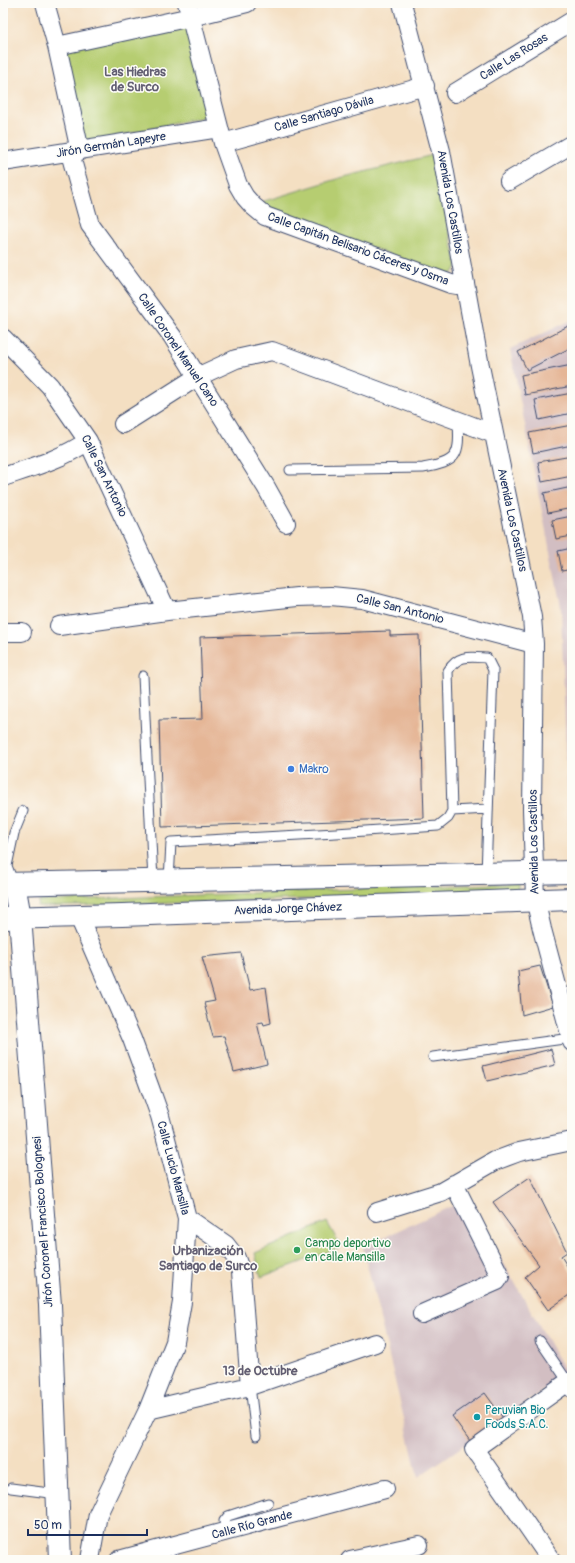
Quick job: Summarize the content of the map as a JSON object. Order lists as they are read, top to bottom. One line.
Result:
{"streets":{"main road":["Avenida Jorge Chávez","Jirón Coronel Francisco Bolognesi"],"street":["Calle Las Rosas","Calle Santiago Dávila","Jirón Germán Lapeyre","Avenida Los Castillos","Calle Capitán Belisario Cáceres y Osma","Calle Coronel Manuel Cano","Calle San Antonio","Calle Lucio Mansilla","Calle Río Grande"]},"crossings":[["Calle Santiago Dávila","Jirón Germán Lapeyre"],["Calle Santiago Dávila","Avenida Los Castillos"],["Calle Santiago Dávila","Calle Capitán Belisario Cáceres y Osma"],["Jirón Germán Lapeyre","Calle Capitán Belisario Cáceres y Osma"],["Jirón Germán Lapeyre","Calle Coronel Manuel Cano"],["Avenida Los Castillos","Calle Capitán Belisario Cáceres y Osma"],["Avenida Los Castillos","Calle San Antonio"],["Avenida Los Castillos","Avenida Jorge Chávez"],["Avenida Jorge Chávez","Calle Lucio Mansilla"],["Avenida Jorge Chávez","Jirón Coronel Francisco Bolognesi"]],"districts":["Las Hiedras de Surco","Urbanización Santiago de Surco","13 de Octubre"],"places":["Makro","Campo deportivo en calle Mansilla","Peruvian Bio Foods S.A.C."],"scale_bar":"50 m"}
